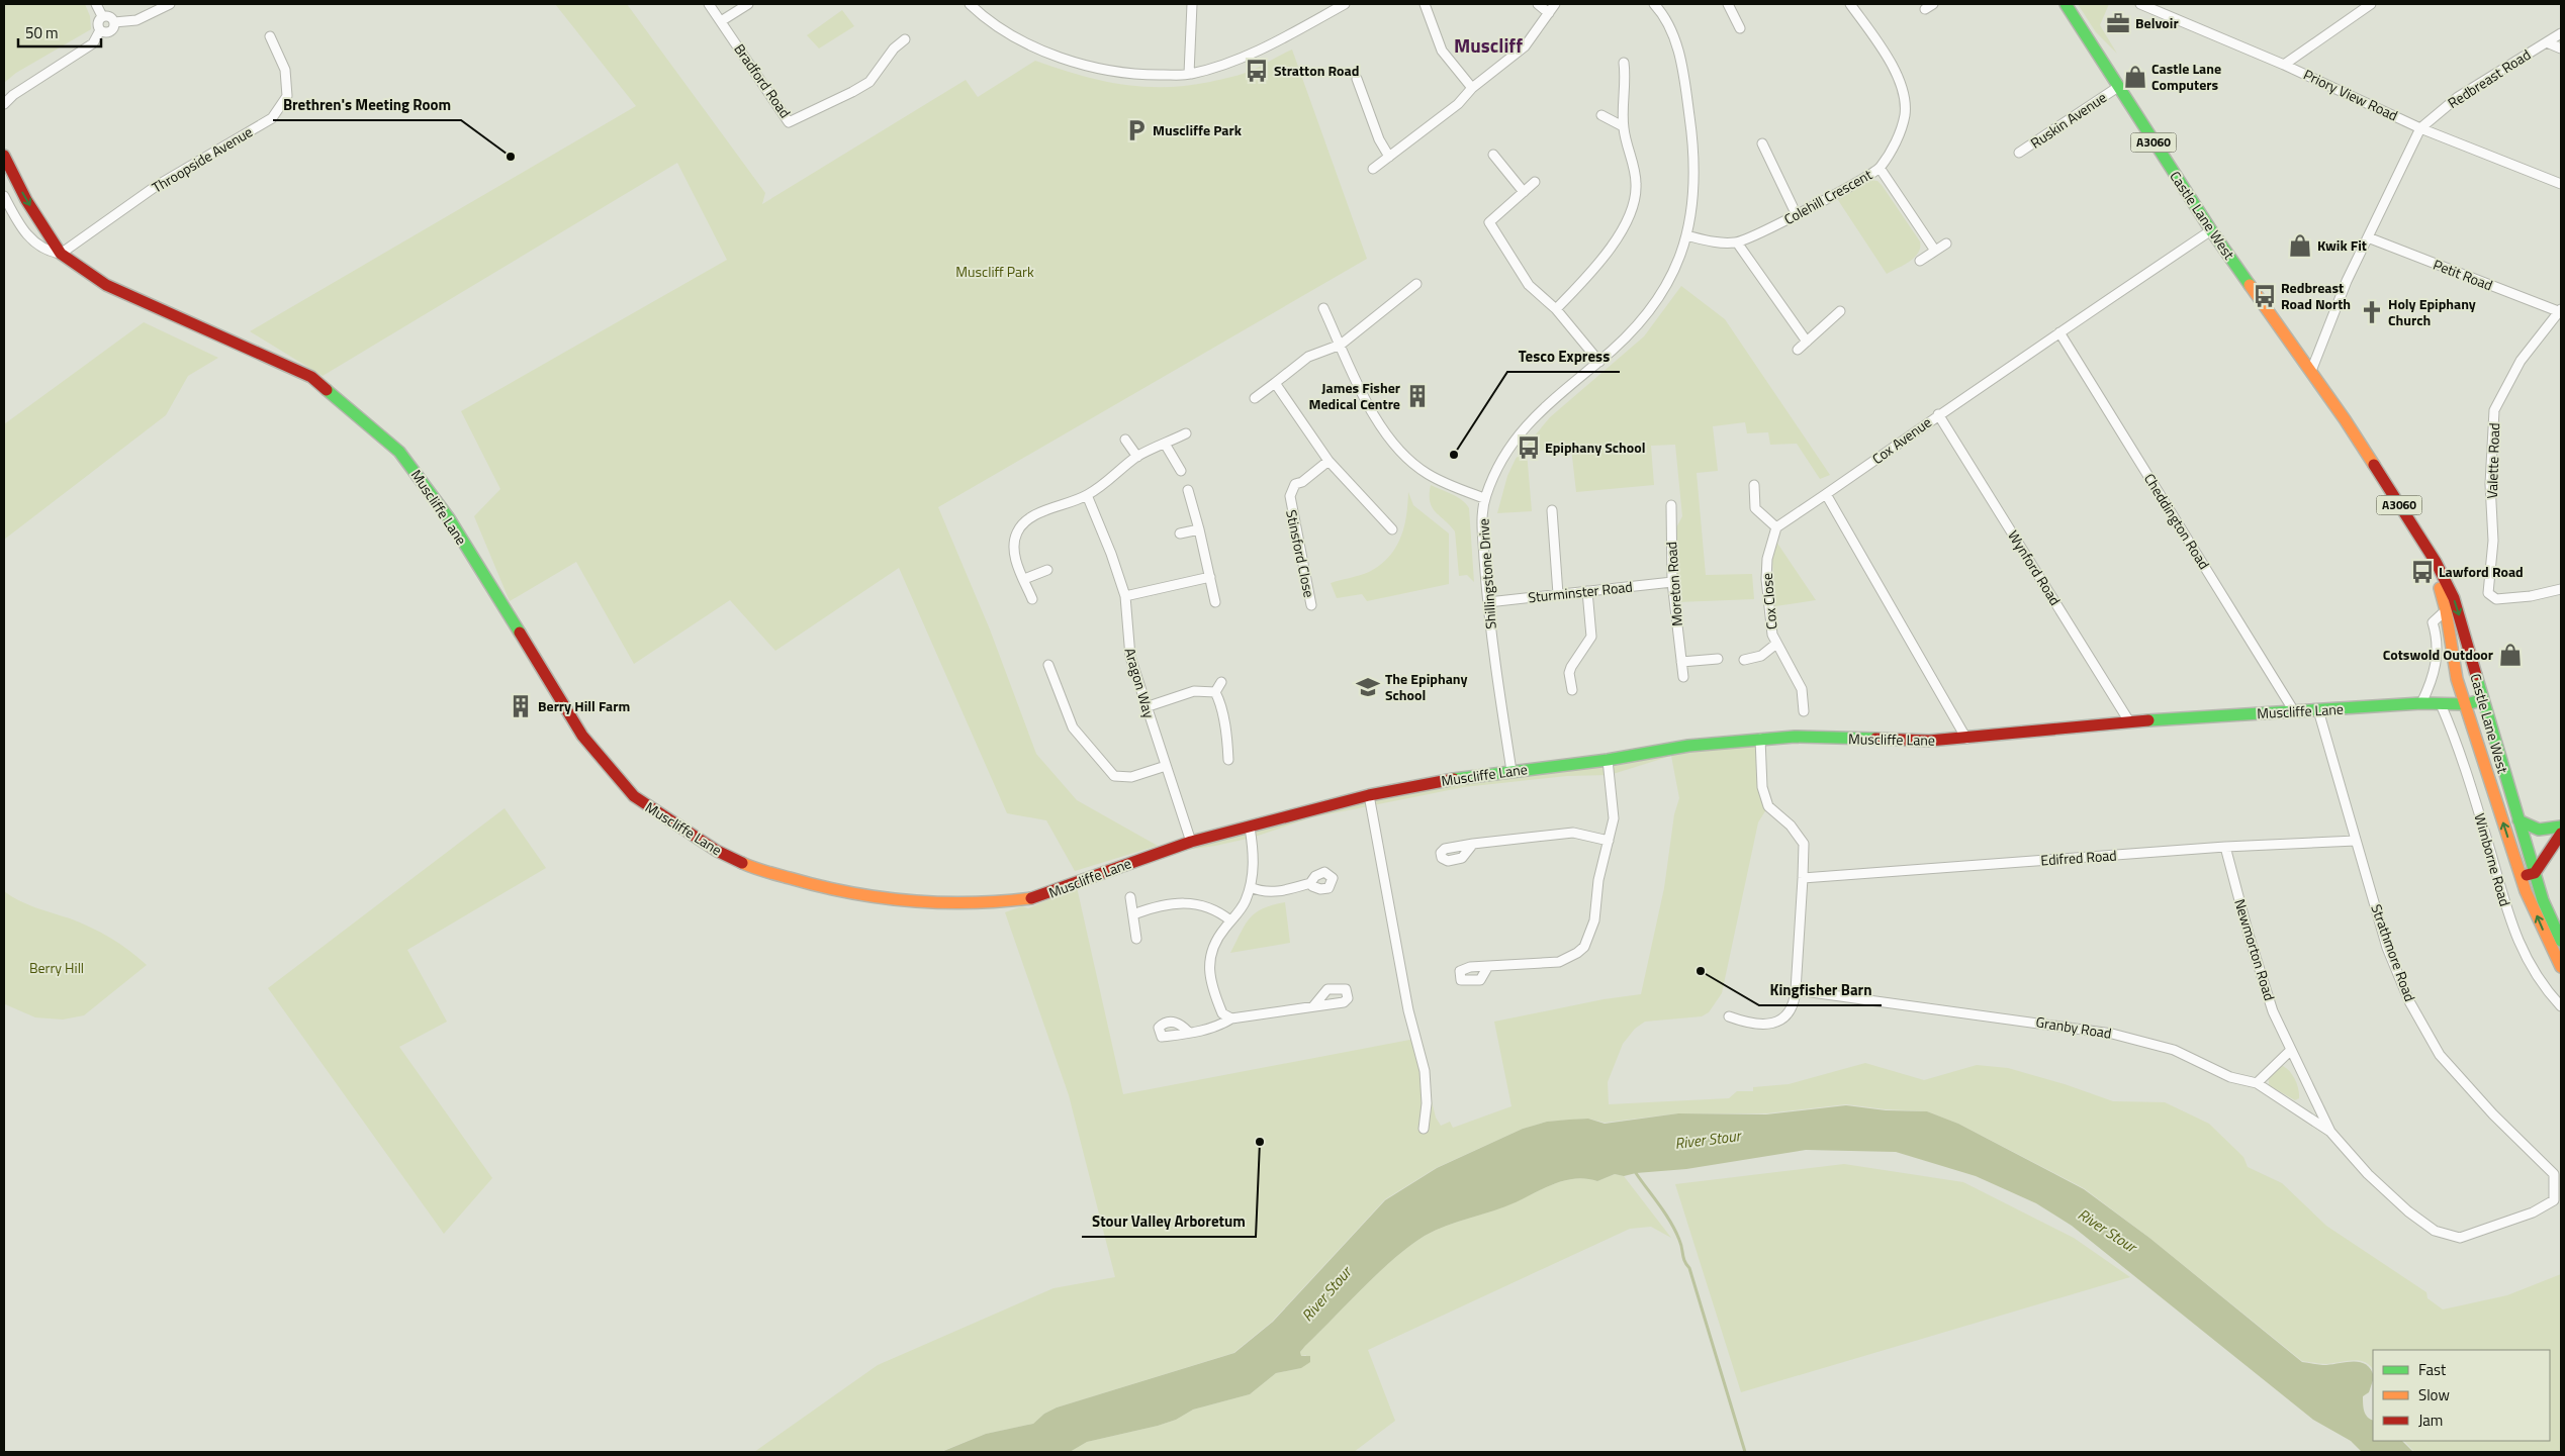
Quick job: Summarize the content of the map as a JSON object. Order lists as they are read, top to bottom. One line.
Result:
{"streets":{"street":["Redbreast Road","Bradford Road","Priory View Road","Ruskin Avenue","A3060","Throopside Avenue","Colehill Crescent","Castle Lane West","Petit Road","Cox Avenue","Valette Road","Muscliffe Lane","Cheddington Road","Stinsford Close","Wynford Road","Shillingstone Drive","Moreton Road","Sturminster Road","Cox Close","Aragon Way","Edifred Road","Wimborne Road","Newmorton Road","Strathmore Road","Granby Road"]},"crossings":[["Redbreast Road","Priory View Road"],["Ruskin Avenue","Castle Lane West"],["A3060","Castle Lane West"],["A3060","Wimborne Road"],["Throopside Avenue","Muscliffe Lane"],["Colehill Crescent","Shillingstone Drive"],["Castle Lane West","Cox Avenue"],["Castle Lane West","Muscliffe Lane"],["Castle Lane West","Wimborne Road"],["Petit Road","Valette Road"],["Cox Avenue","Cheddington Road"],["Cox Avenue","Wynford Road"],["Muscliffe Lane","Cheddington Road"],["Muscliffe Lane","Wynford Road"],["Muscliffe Lane","Shillingstone Drive"],["Muscliffe Lane","Aragon Way"],["Muscliffe Lane","Wimborne Road"],["Muscliffe Lane","Strathmore Road"],["Shillingstone Drive","Sturminster Road"],["Moreton Road","Sturminster Road"],["Edifred Road","Newmorton Road"],["Edifred Road","Strathmore Road"],["Newmorton Road","Strathmore Road"],["Newmorton Road","Granby Road"]],"districts":["Muscliff"],"water":["River Stour"],"parks":["Muscliff Park","Berry Hill"],"places":{"office":["Belvoir"],"bus stop":["Stratton Road","Redbreast Road North","Epiphany School","Lawford Road"],"shop":["Castle Lane Computers","Kwik Fit","Cotswold Outdoor"],"parking":["Muscliffe Park"],"other":["Brethren's Meeting Room","Tesco Express","Kingfisher Barn","Stour Valley Arboretum"],"church":["Holy Epiphany Church"],"building":["James Fisher Medical Centre","Berry Hill Farm"],"school or university":["The Epiphany School"]},"legend":["Fast","Slow","Jam"],"scale_bar":"50 m"}
